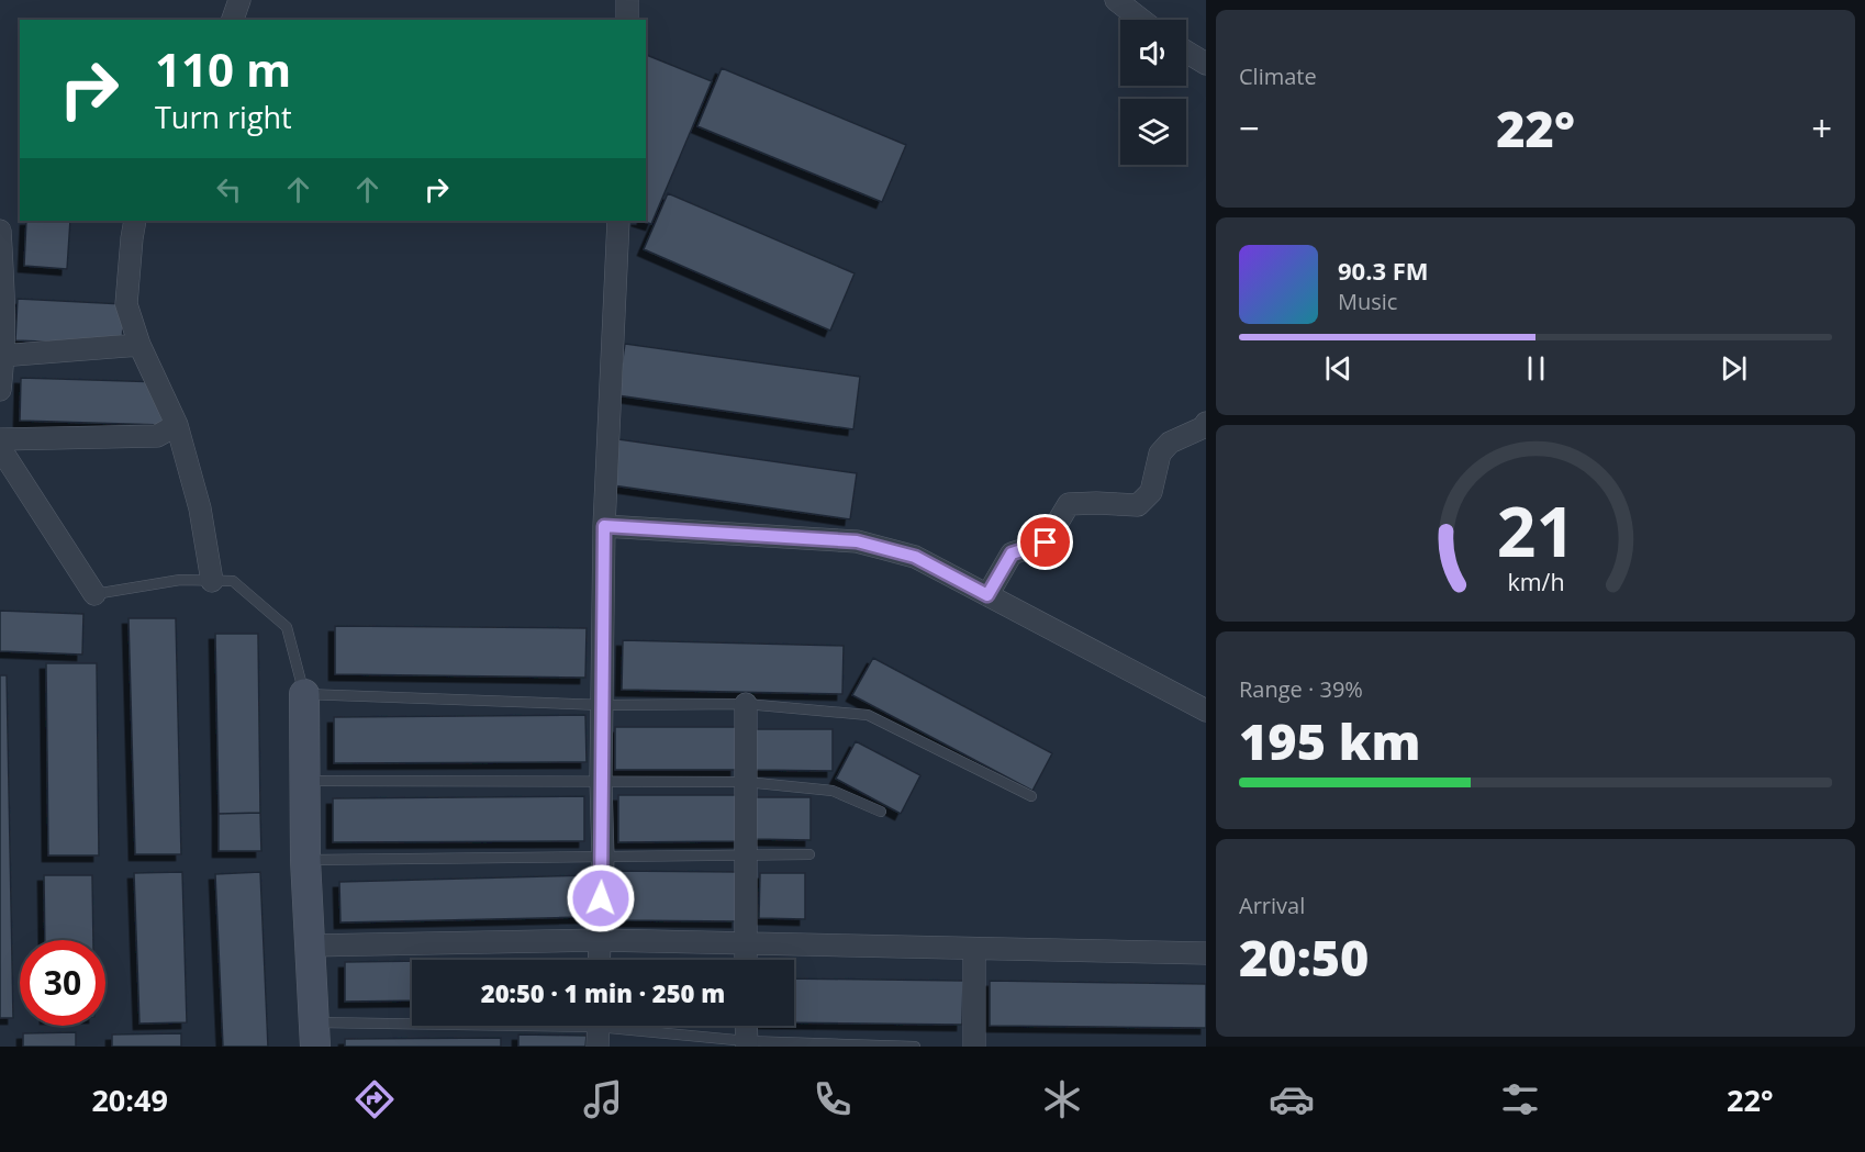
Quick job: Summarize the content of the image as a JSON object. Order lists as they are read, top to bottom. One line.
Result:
{"page":{"tile":["Climate",["Range · 39%","195 km"],["Arrival","20:50"]],"turn":["110 m","Turn right"],"heat":["−","22°","+"],"song":["90.3 FM","Music"],"limit":"30","trip":"20:50 · 1 min · 250 m","tabs":["20:49","22°"],"gauge":["21","km/h"]}}
